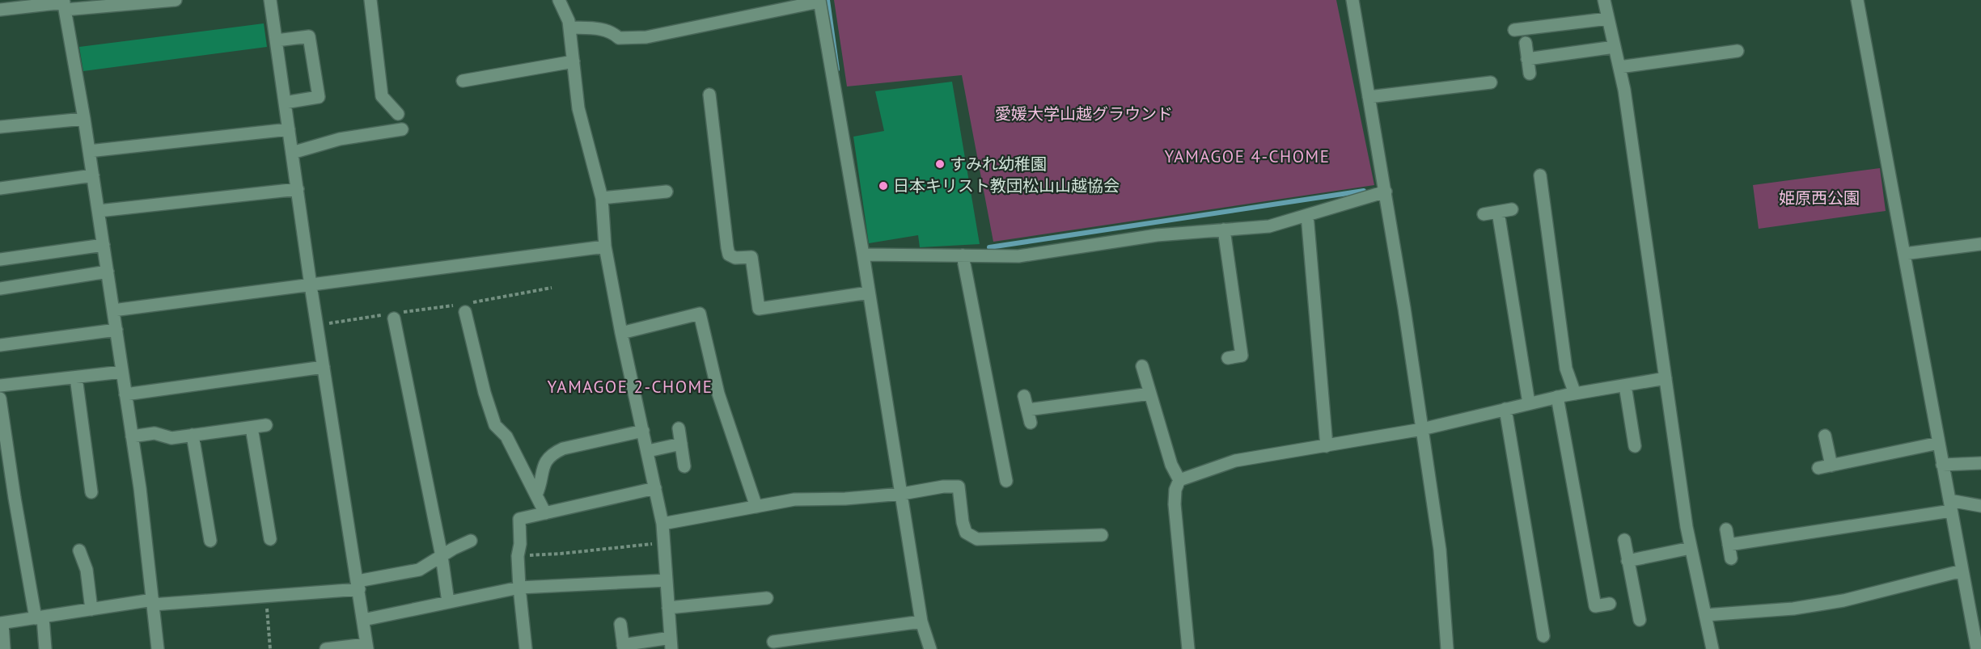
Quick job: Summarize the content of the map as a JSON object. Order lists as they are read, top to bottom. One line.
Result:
{"districts":["YAMAGOE 4-CHOME","YAMAGOE 2-CHOME"],"parks":["愛媛大学山越グラウンド","姫原西公園"],"places":["すみれ幼稚園","日本キリスト教団松山山越協会"]}
